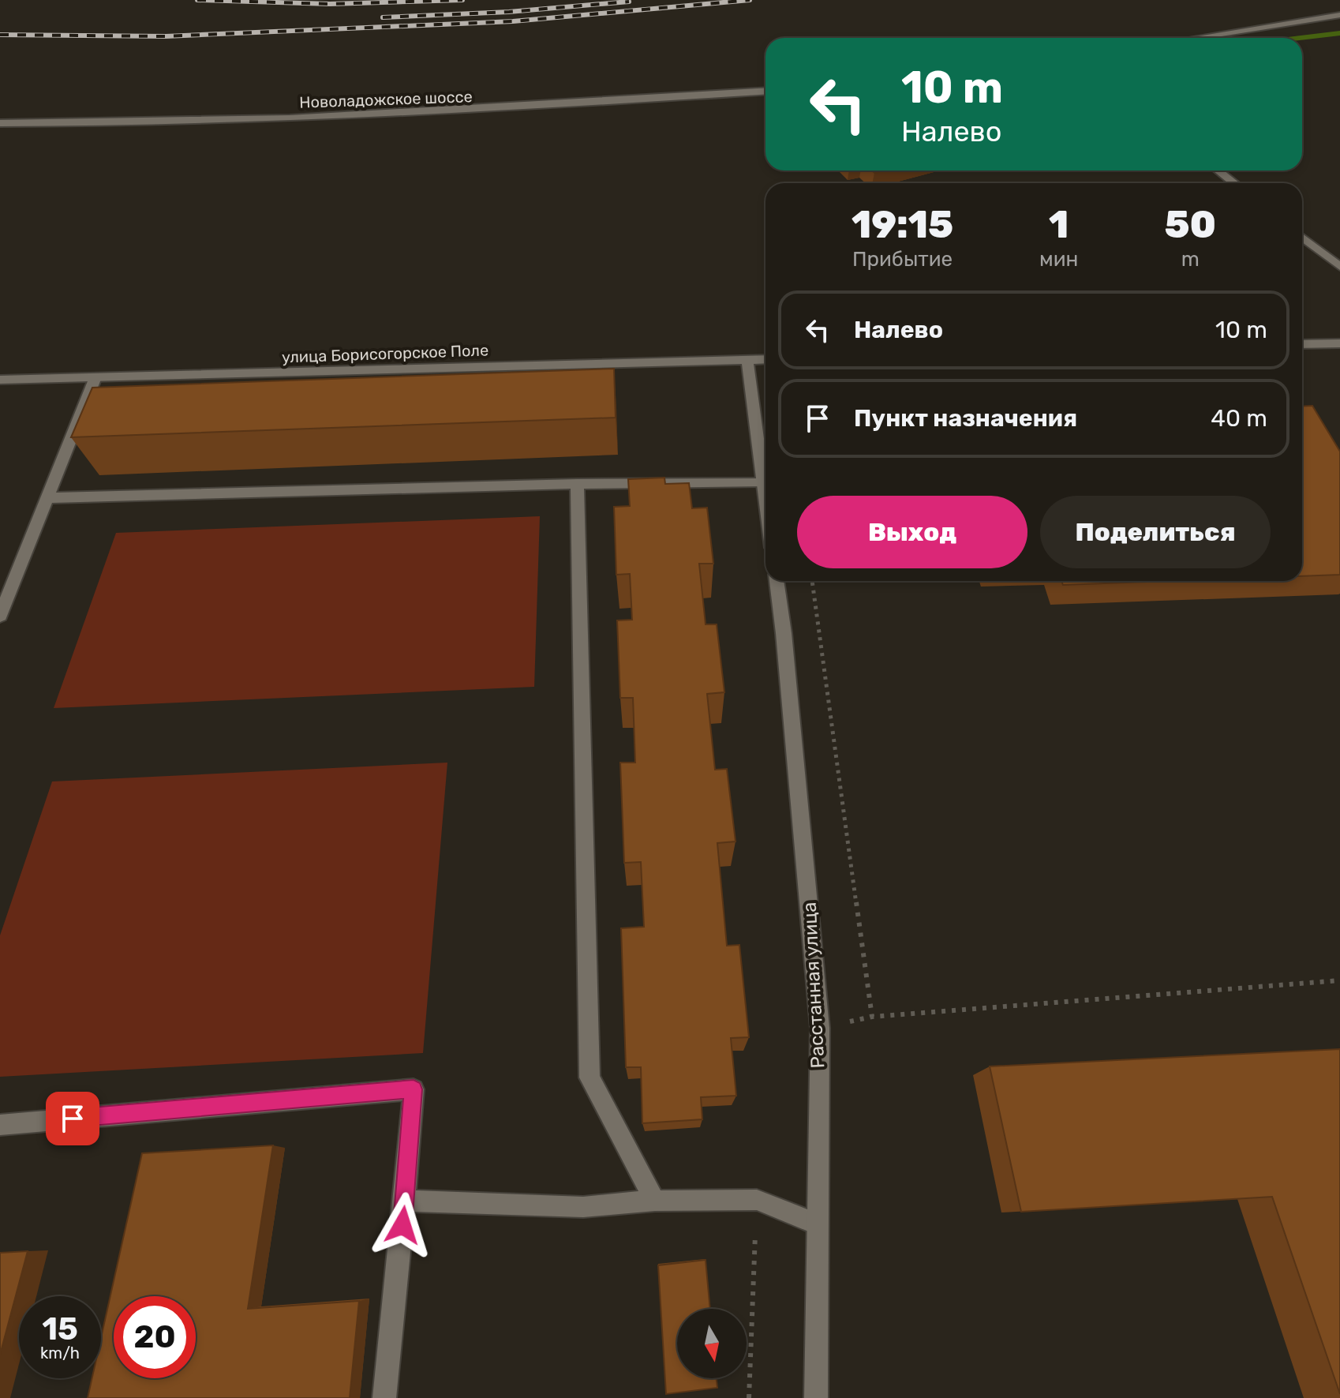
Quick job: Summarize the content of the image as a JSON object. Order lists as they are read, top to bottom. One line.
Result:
{"streets":{"street":["Новоладожское шоссе","улица Борисогорское Поле","Расстанная улица"]},"north":"bottom","page":{"turn":["10 m","Налево"],"eta":["19:15","Прибытие","1","мин","50","m"],"list":[{"name":"Налево","value":"10 m"},{"name":"Пункт назначения","value":"40 m"}],"buttons":["Выход","Поделиться"],"speed":"15 km/h","limit":"20"}}
